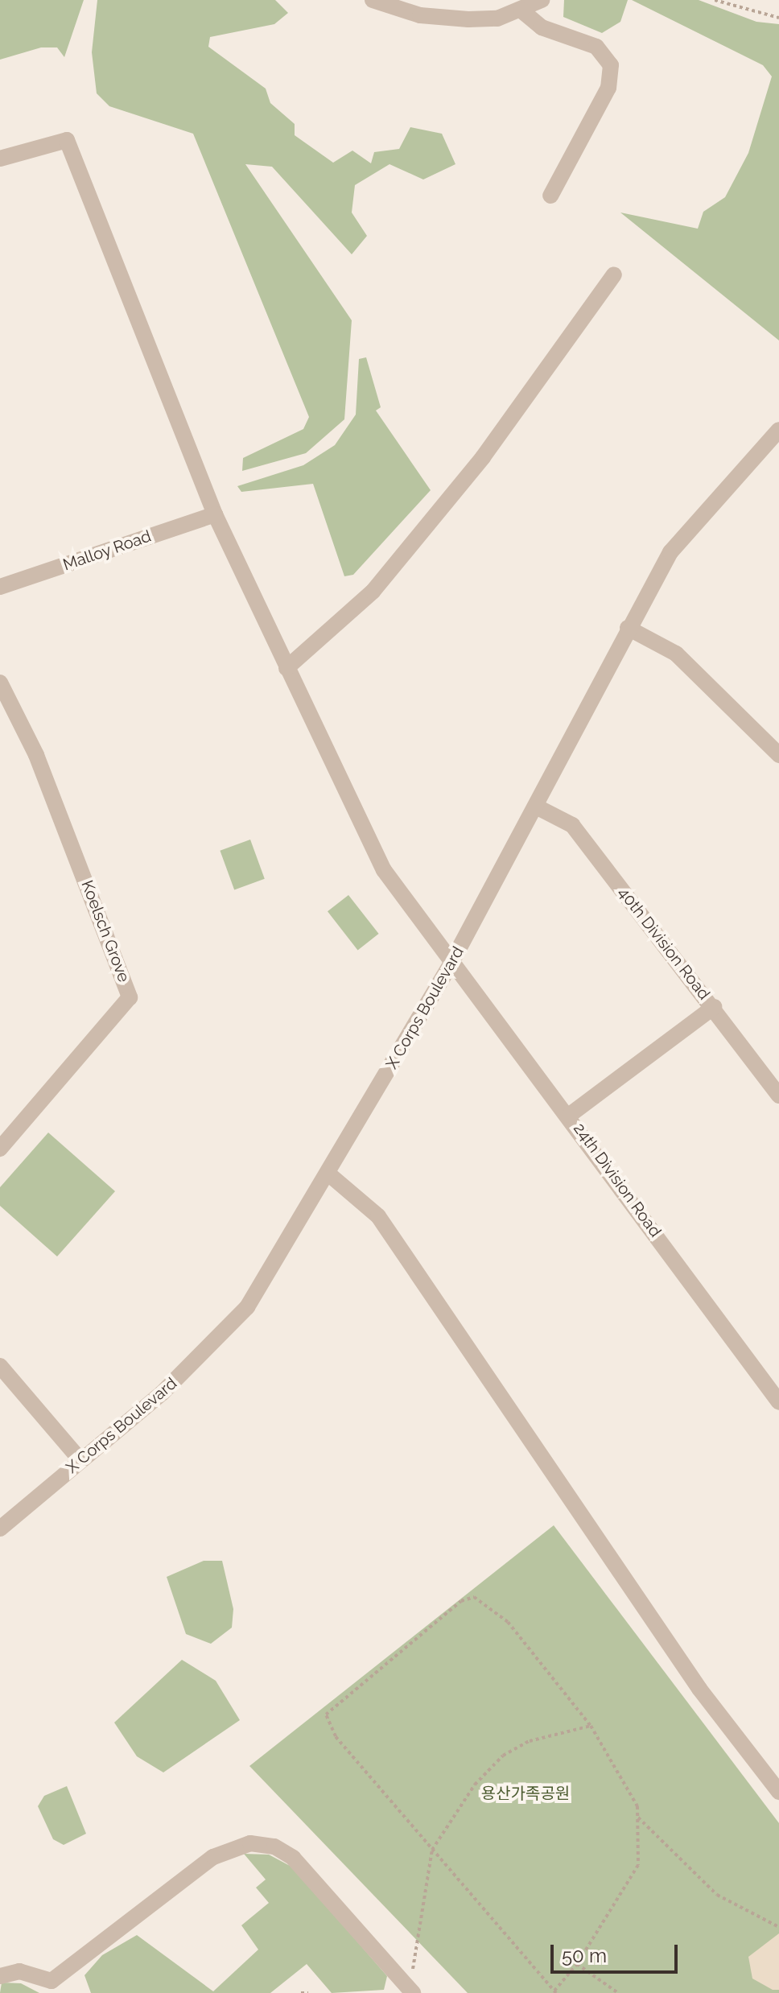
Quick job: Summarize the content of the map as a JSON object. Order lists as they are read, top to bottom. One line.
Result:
{"streets":{"street":["Malloy Road","Koelsch Grove","40th Division Road","X Corps Boulevard","24th Division Road"]},"crossings":[["Malloy Road","24th Division Road"],["40th Division Road","X Corps Boulevard"],["X Corps Boulevard","24th Division Road"]],"parks":["용산가족공원"],"scale_bar":"50 m"}
